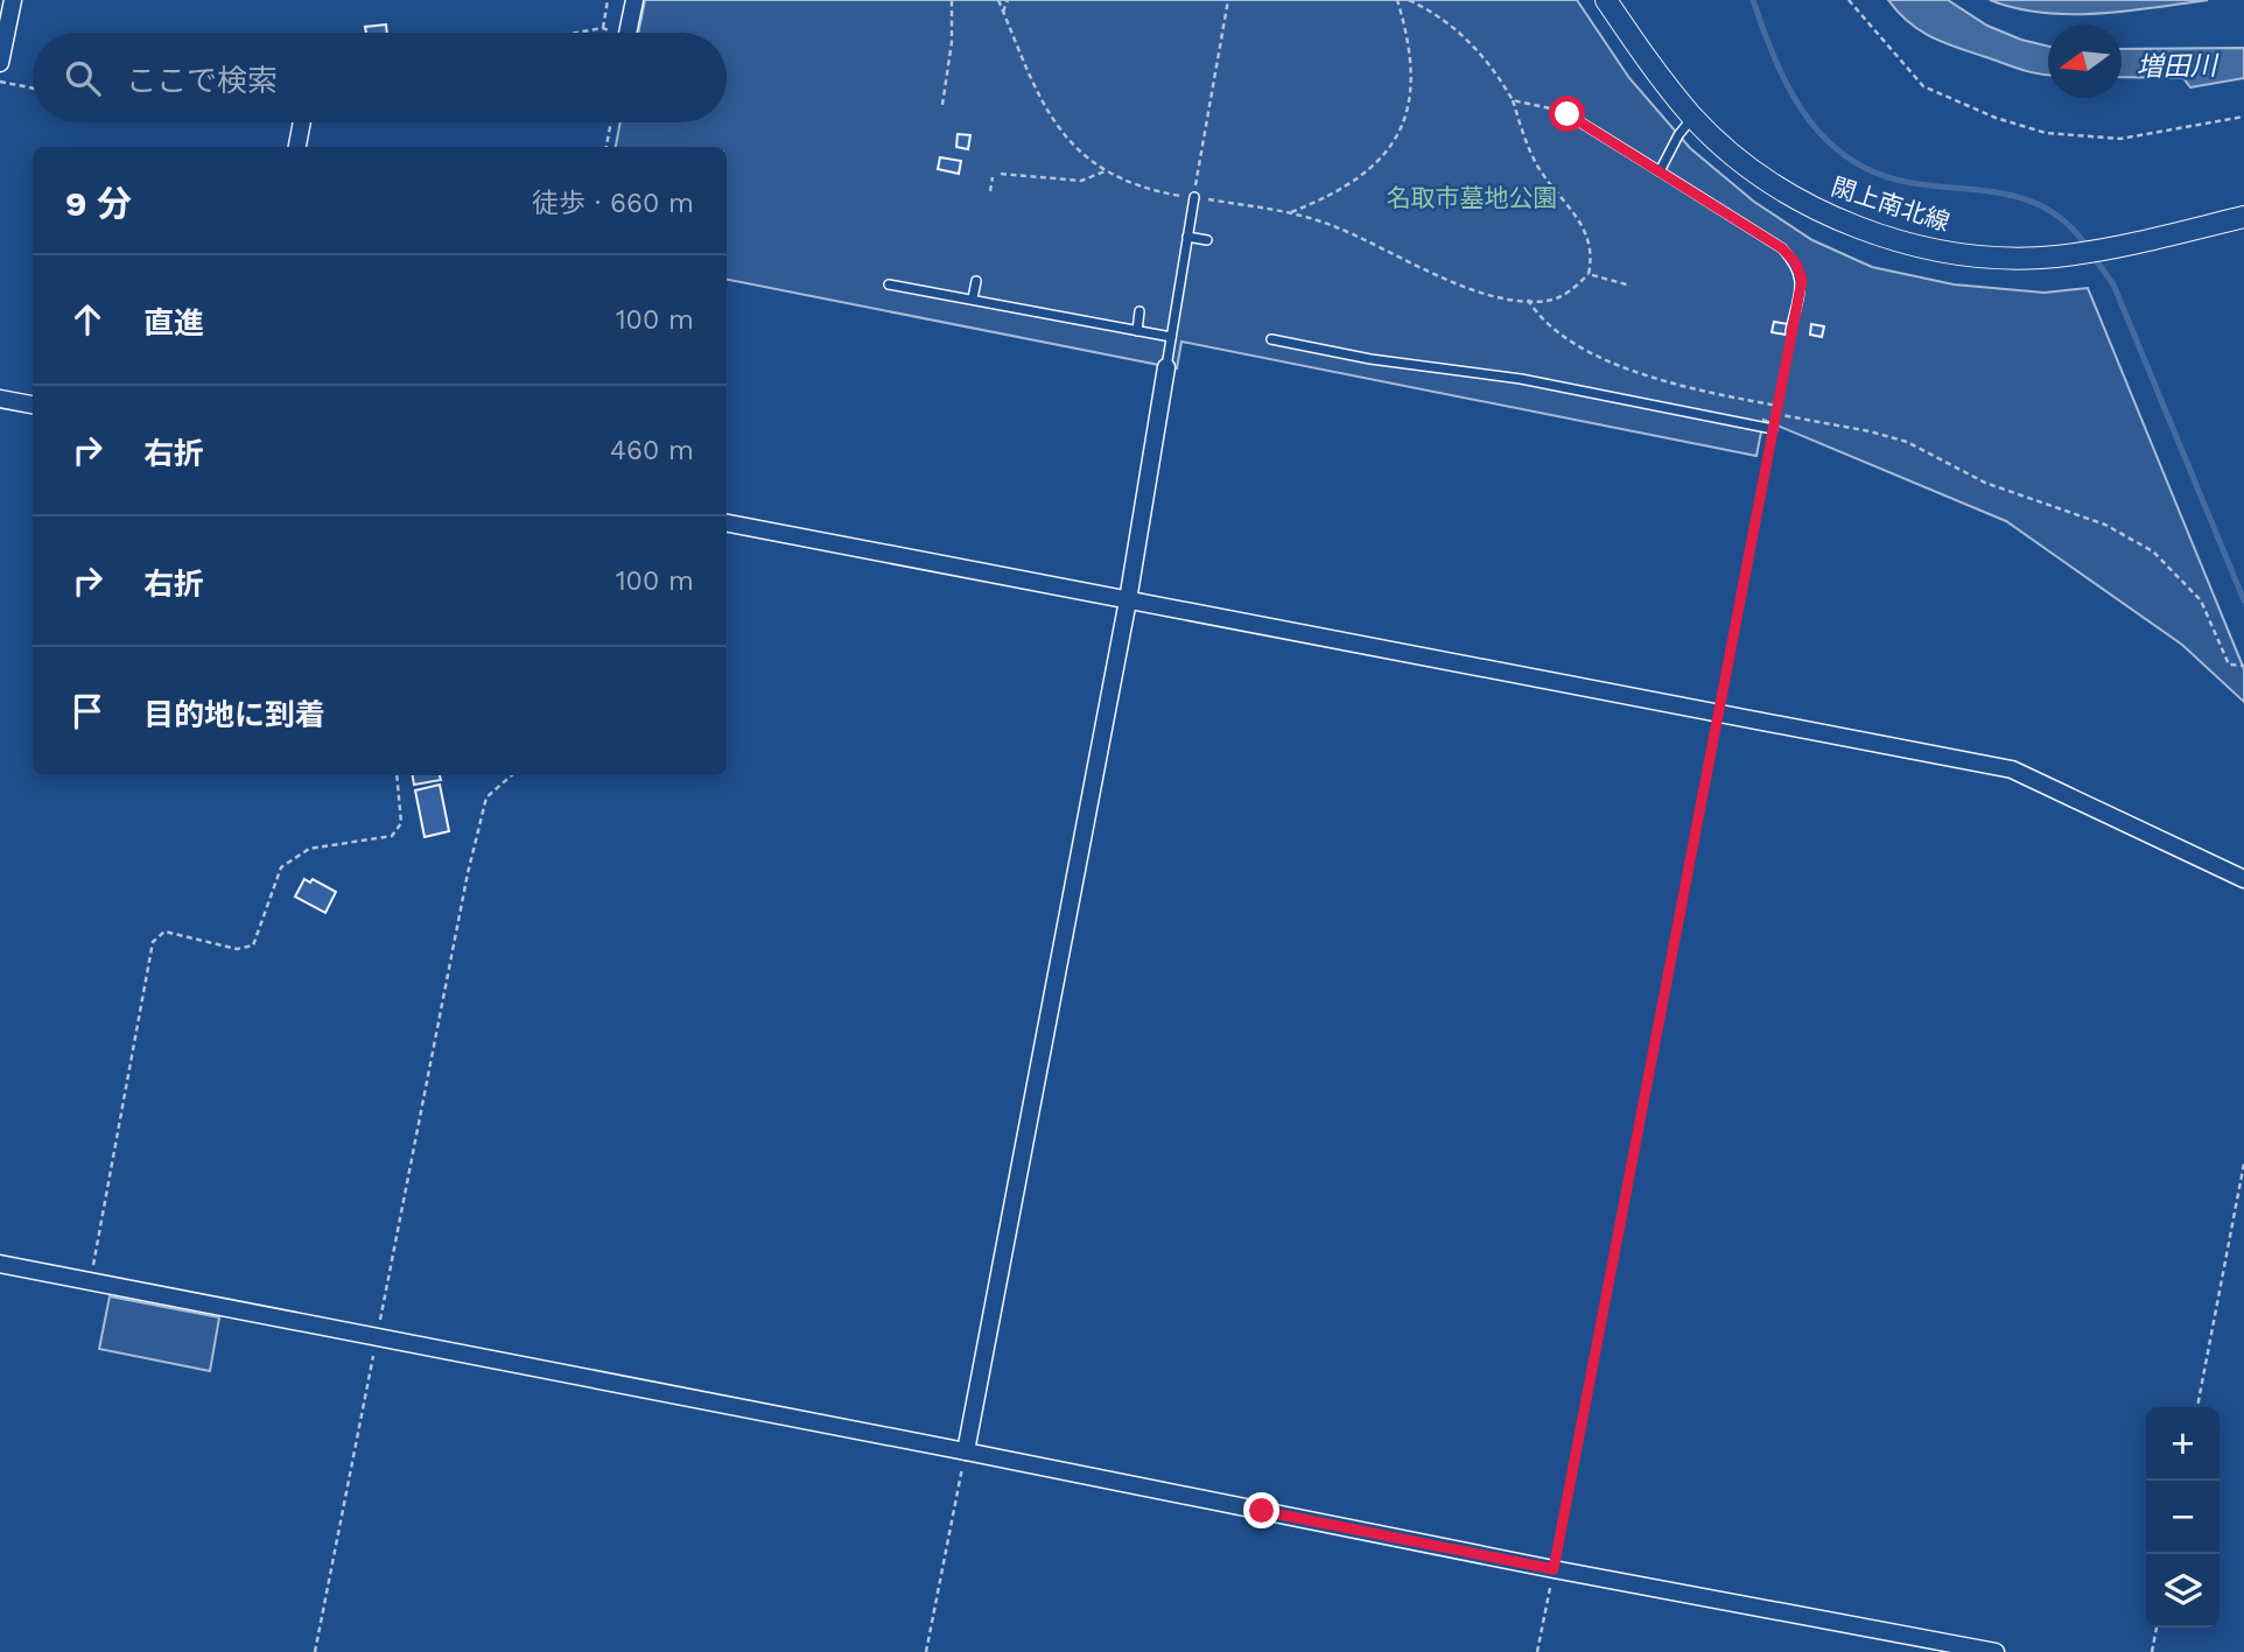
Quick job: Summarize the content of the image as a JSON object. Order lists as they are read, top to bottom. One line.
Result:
{"streets":{"street":["閖上南北線"]},"water":["増田川"],"parks":["名取市墓地公園"],"north":"left","page":{"search":"ここで検索","heading":["9 分","徒歩 · 660 m"],"list":[["直進","100 m"],["右折","460 m"],["右折","100 m"],"目的地に到着"],"map_buttons":["+","−"]}}
